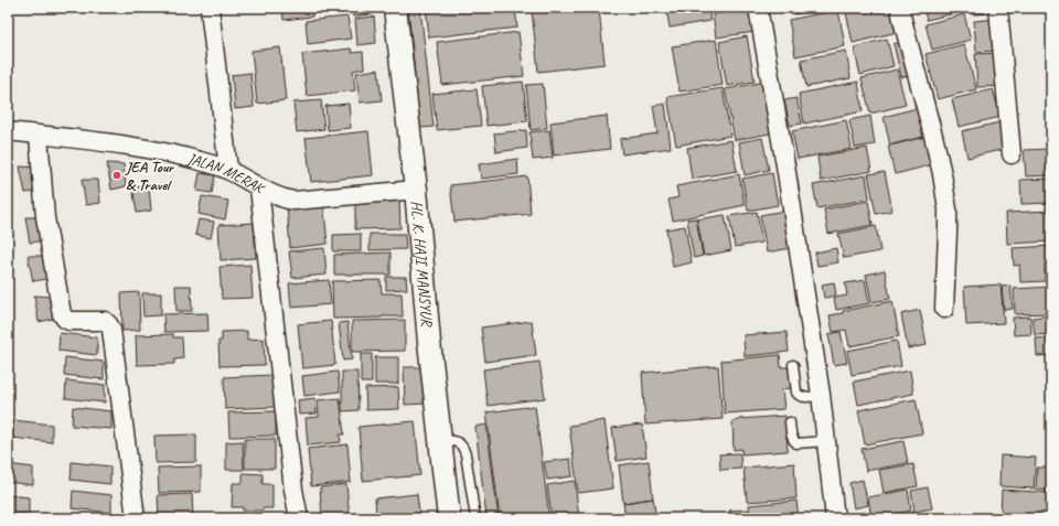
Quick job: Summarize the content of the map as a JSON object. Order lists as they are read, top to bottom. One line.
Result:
{"streets":{"street":["JALAN MERAK","HL. K. HAJI MANSYUR"]},"crossings":[["JALAN MERAK","HL. K. HAJI MANSYUR"]],"places":["JEA Tour & Travel"]}
